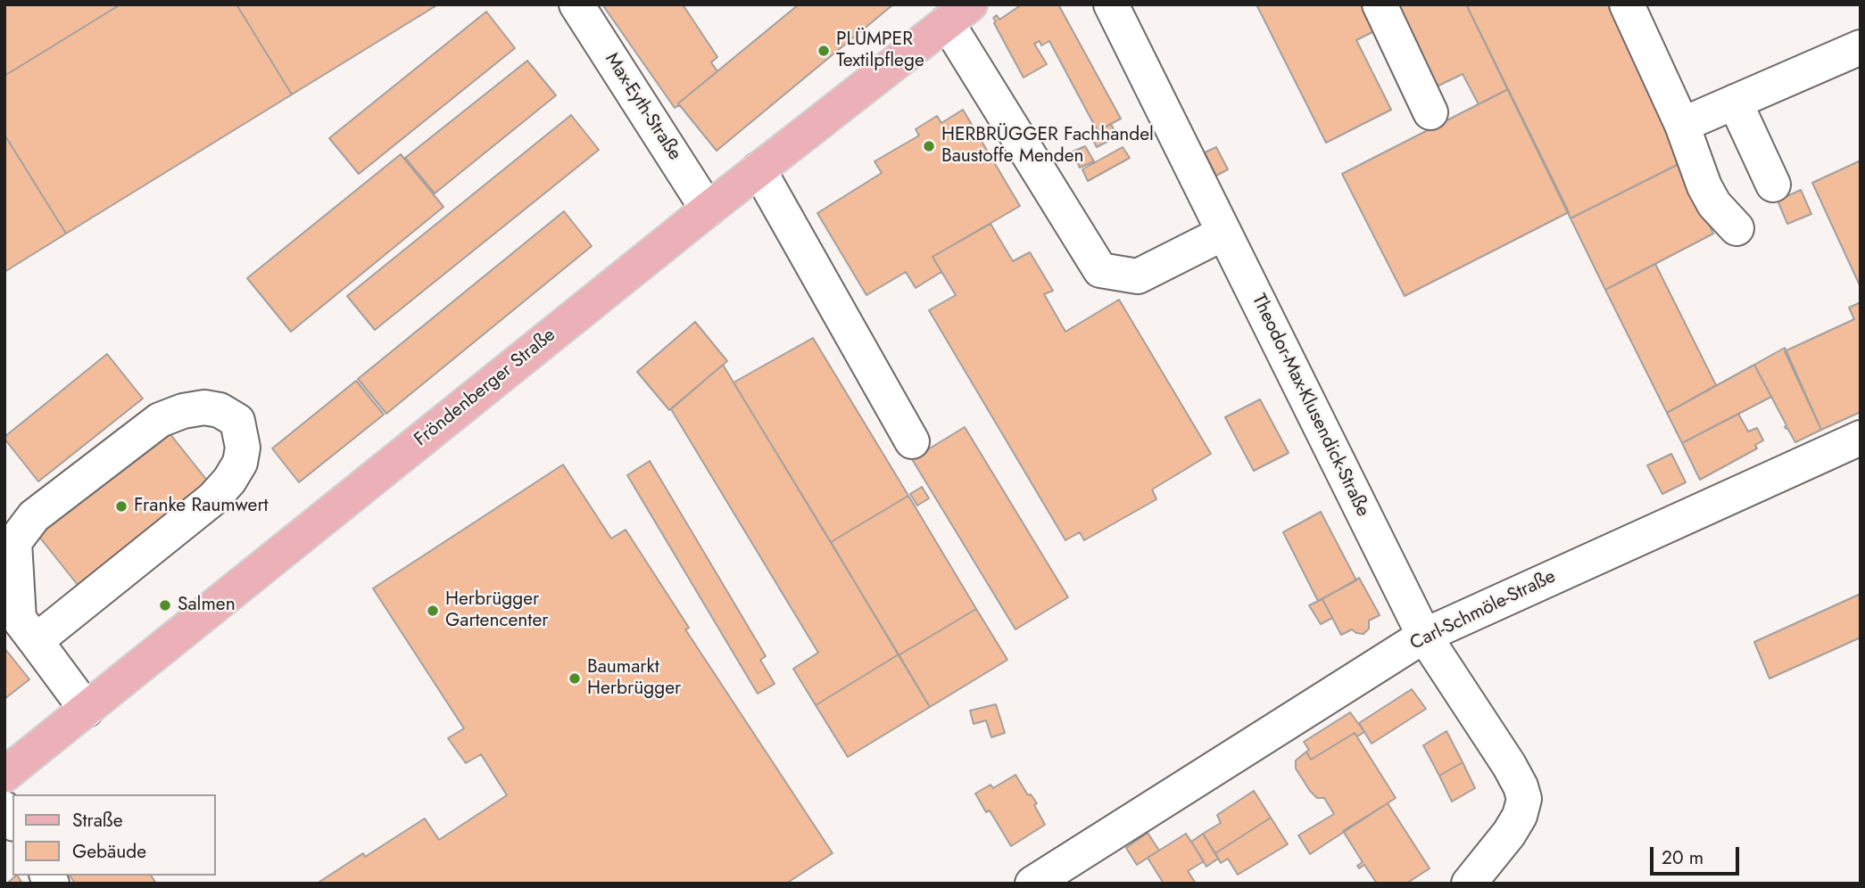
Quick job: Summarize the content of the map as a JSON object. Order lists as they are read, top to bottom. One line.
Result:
{"streets":{"main road":["Fröndenberger Straße"],"street":["Max-Eyth-Straße","Theodor-Max-Klusendick-Straße","Carl-Schmöle-Straße"]},"crossings":[["Max-Eyth-Straße","Fröndenberger Straße"],["Theodor-Max-Klusendick-Straße","Carl-Schmöle-Straße"]],"places":["PLÜMPER Textilpflege","HERBRÜGGER Fachhandel Baustoffe Menden","Franke Raumwert","Salmen","Herbrügger Gartencenter","Baumarkt Herbrügger"],"legend":["Straße","Gebäude"],"scale_bar":"20 m"}
